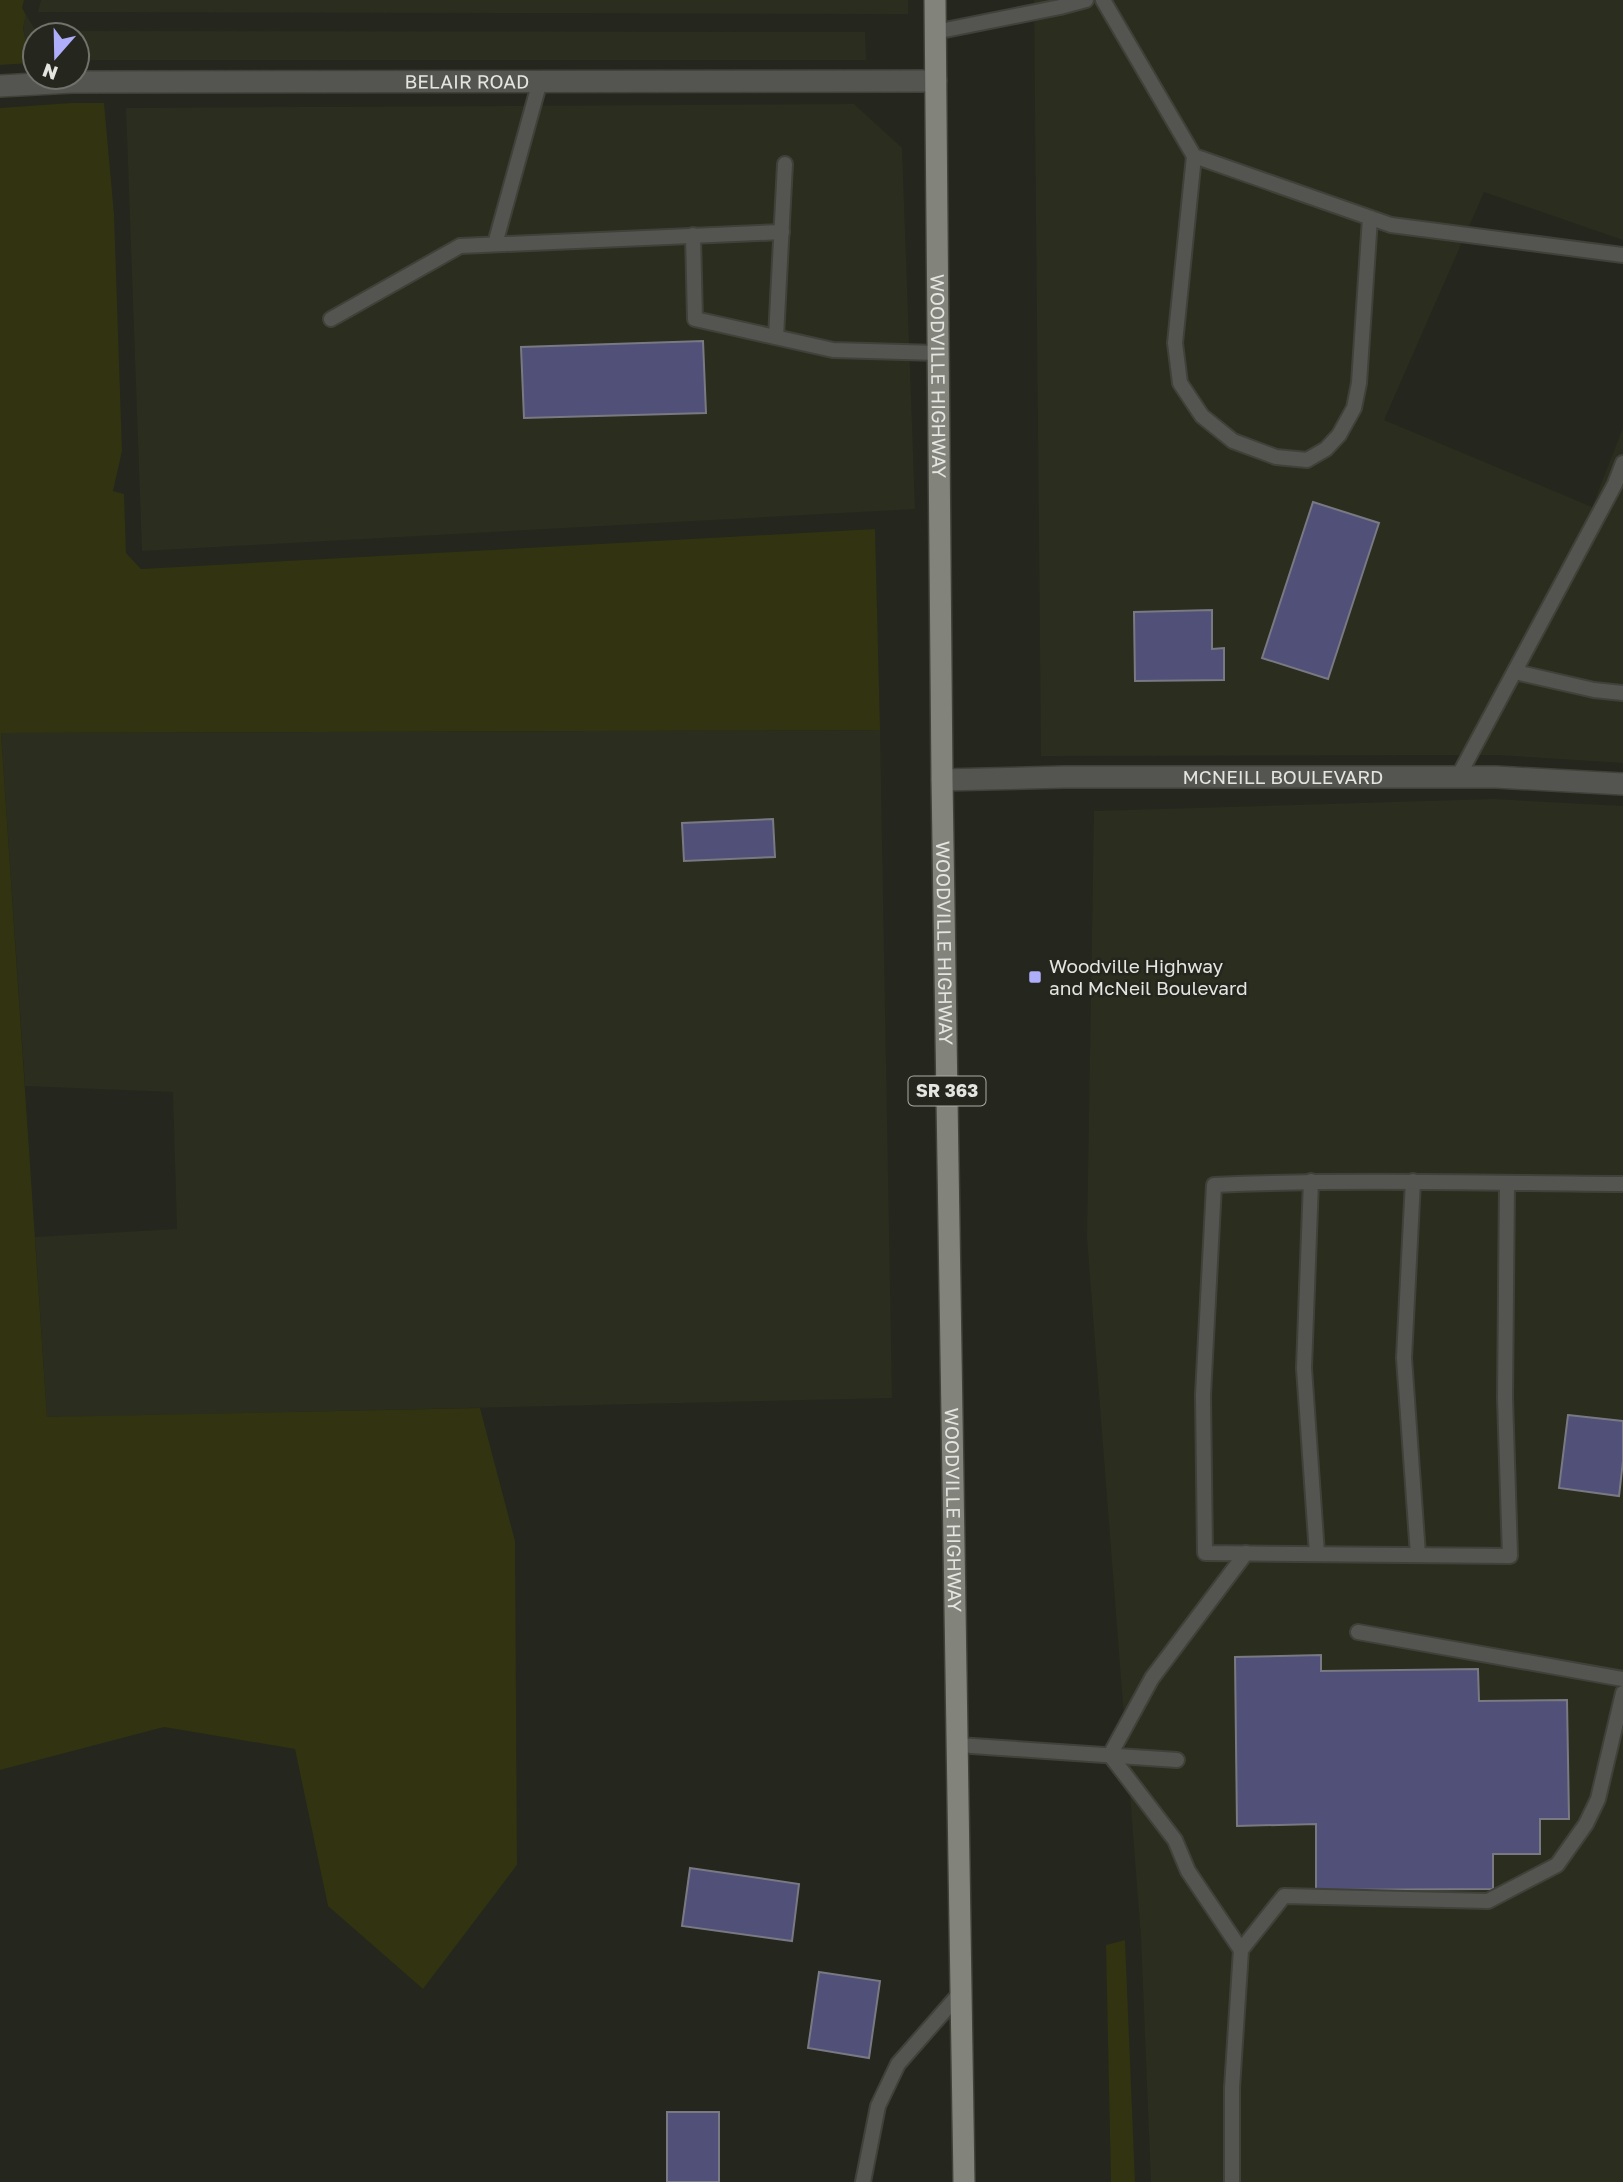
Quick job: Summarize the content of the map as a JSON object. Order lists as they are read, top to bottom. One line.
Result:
{"streets":{"main road":["WOODVILLE HIGHWAY","SR 363"],"street":["BELAIR ROAD","MCNEILL BOULEVARD"]},"crossings":[["BELAIR ROAD","WOODVILLE HIGHWAY"],["WOODVILLE HIGHWAY","MCNEILL BOULEVARD"]],"places":{"transit":["Woodville Highway and McNeil Boulevard"]},"north":"bottom"}
